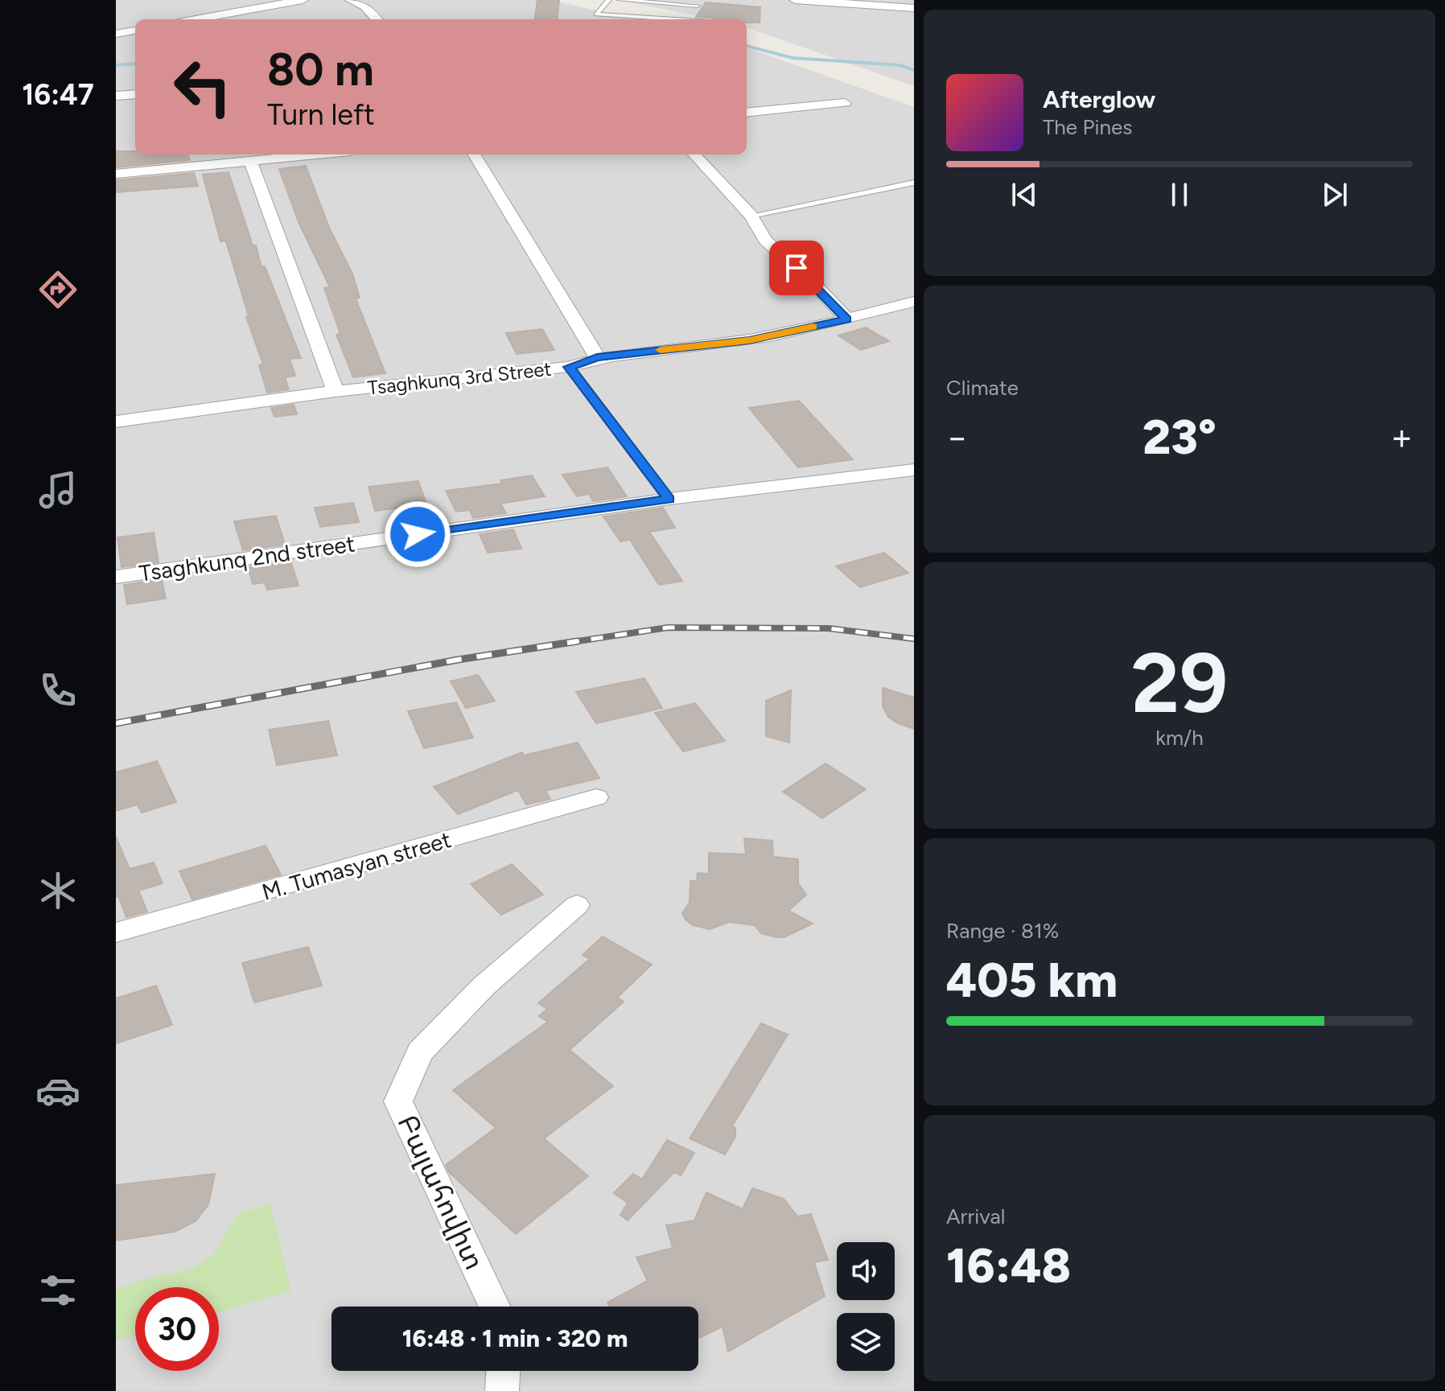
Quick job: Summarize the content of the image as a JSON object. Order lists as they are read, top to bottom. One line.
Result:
{"streets":{"street":["Tsaghkunq 3rd Street","Tsaghkunq 2nd street","M. Tumasyan street","Բալահովիտ"]},"page":{"tabs":"16:47","turn":["80 m","Turn left"],"song":["Afterglow","The Pines"],"tile":["Climate",["29","km/h"],["Range · 81%","405 km"],["Arrival","16:48"]],"heat":["−","23°","+"],"limit":"30","trip":"16:48 · 1 min · 320 m"}}
